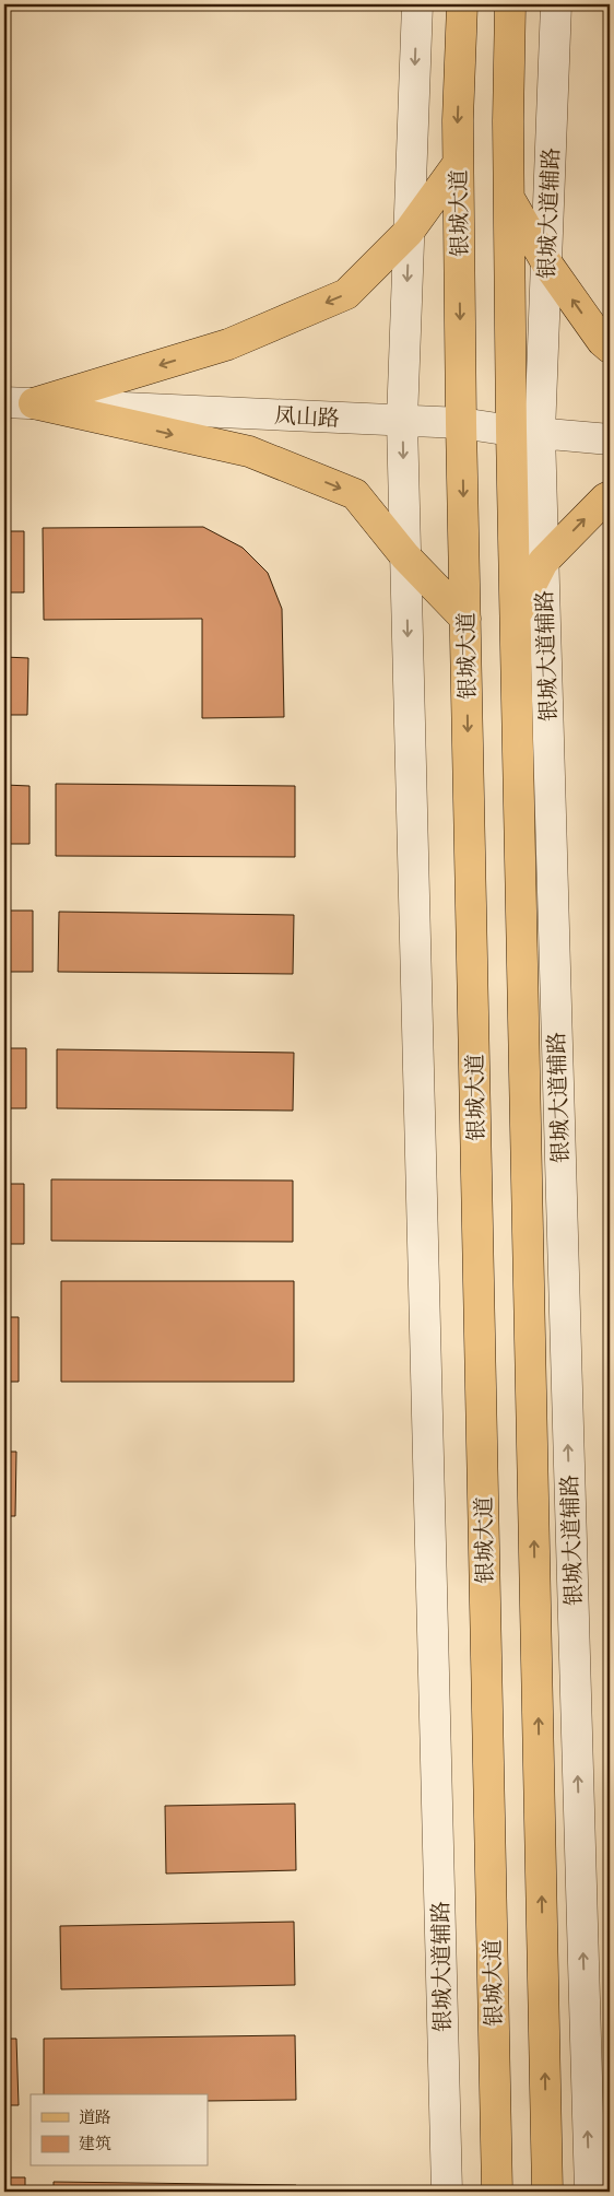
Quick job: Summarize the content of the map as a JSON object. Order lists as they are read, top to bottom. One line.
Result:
{"streets":{"main road":["银城大道"],"street":["银城大道辅路","凤山路"]},"crossings":[["银城大道","凤山路"],["银城大道辅路","凤山路"]],"legend":["道路","建筑"]}
